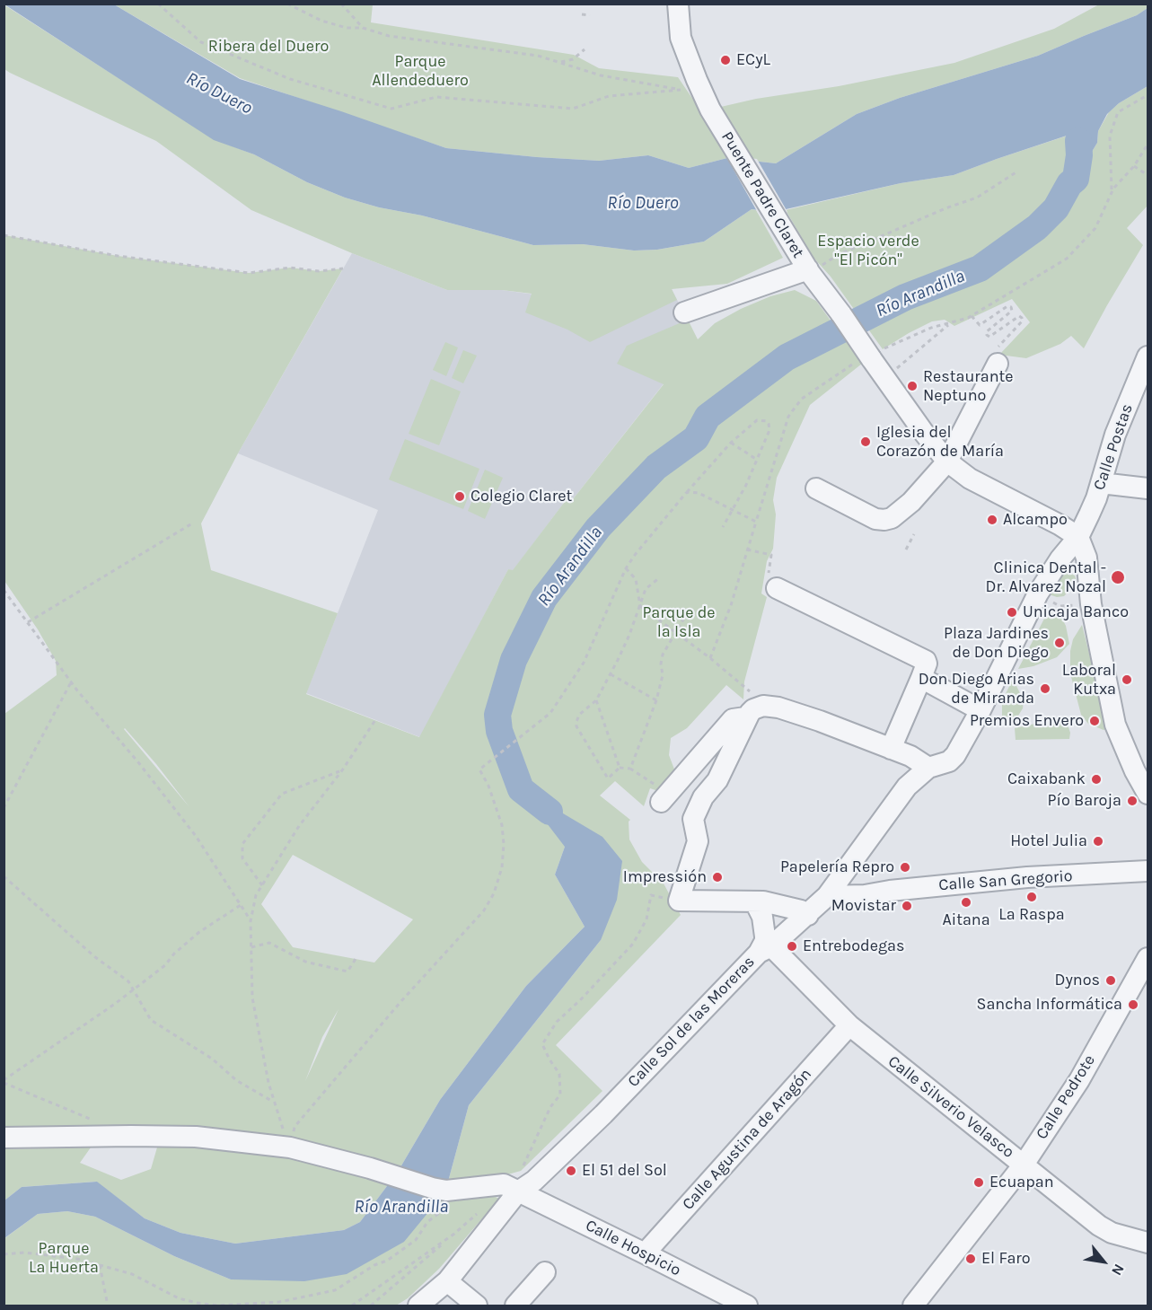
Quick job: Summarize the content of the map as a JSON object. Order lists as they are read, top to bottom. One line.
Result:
{"streets":{"street":["Puente Padre Claret","Calle Postas","Calle San Gregorio","Calle Sol de las Moreras","Calle Pedrote","Calle Silverio Velasco","Calle Agustina de Aragón","Calle Hospicio"]},"crossings":[["Puente Padre Claret","Calle Postas"],["Calle San Gregorio","Calle Sol de las Moreras"],["Calle Sol de las Moreras","Calle Silverio Velasco"],["Calle Sol de las Moreras","Calle Hospicio"],["Calle Pedrote","Calle Silverio Velasco"],["Calle Silverio Velasco","Calle Agustina de Aragón"],["Calle Agustina de Aragón","Calle Hospicio"]],"water":["Río Duero","Río Arandilla"],"parks":["Ribera del Duero","Parque Allendeduero","Espacio verde \"El Picón\"","Parque de la Isla","Parque La Huerta"],"places":["ECyL","Restaurante Neptuno","Iglesia del Corazón de María","Colegio Claret","Alcampo","Clinica Dental - Dr. Alvarez Nozal","Unicaja Banco","Plaza Jardines de Don Diego","Laboral Kutxa","Don Diego Arias de Miranda","Premios Envero","Caixabank","Pío Baroja","Hotel Julia","Papelería Repro","Impressión","La Raspa","Aitana","Movistar","Entrebodegas","Dynos","Sancha Informática","El 51 del Sol","Ecuapan","El Faro"],"north":"bottom right"}
